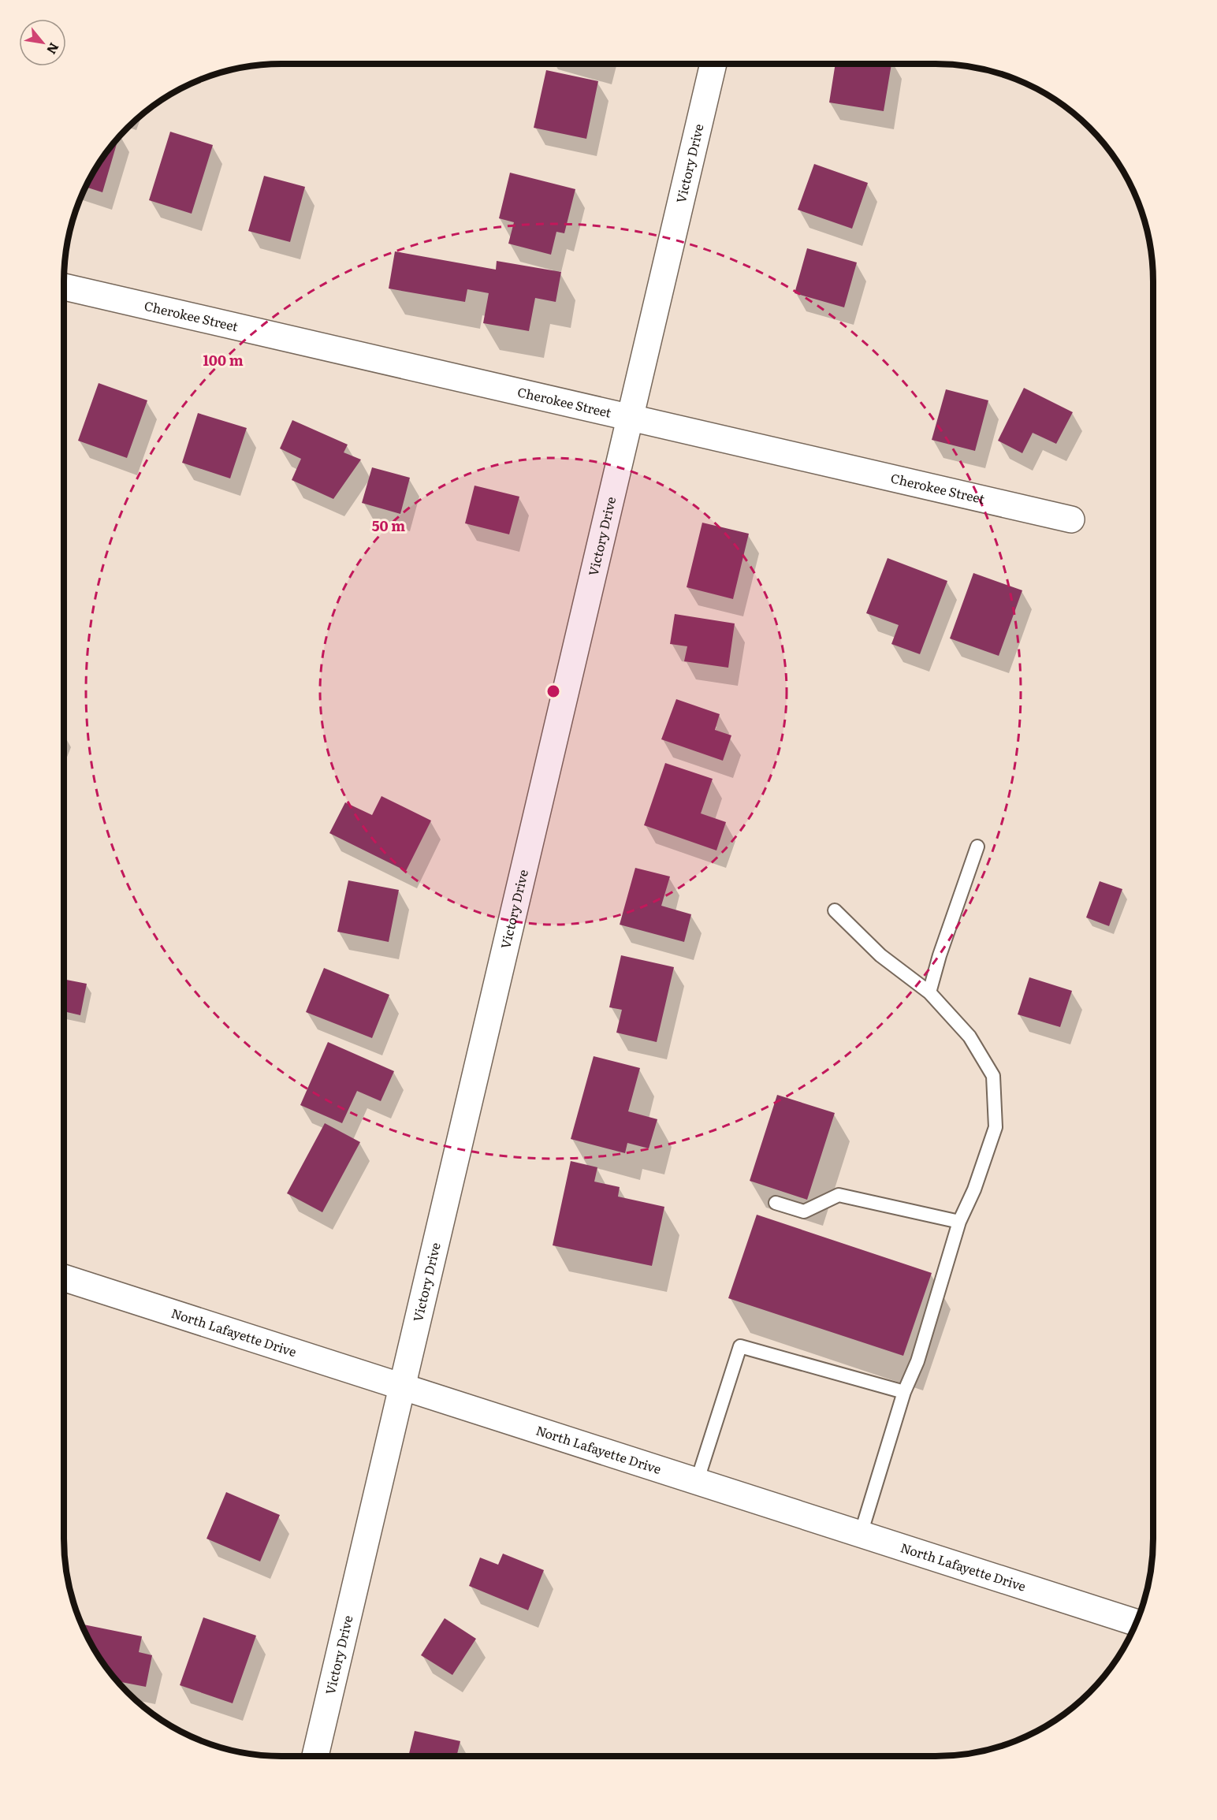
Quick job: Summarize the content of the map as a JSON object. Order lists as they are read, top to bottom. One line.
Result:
{"streets":{"street":["Victory Drive","Cherokee Street","North Lafayette Drive"]},"crossings":[["Victory Drive","Cherokee Street"],["Victory Drive","North Lafayette Drive"]],"north":"bottom right","rings":["100 m","50 m"]}
